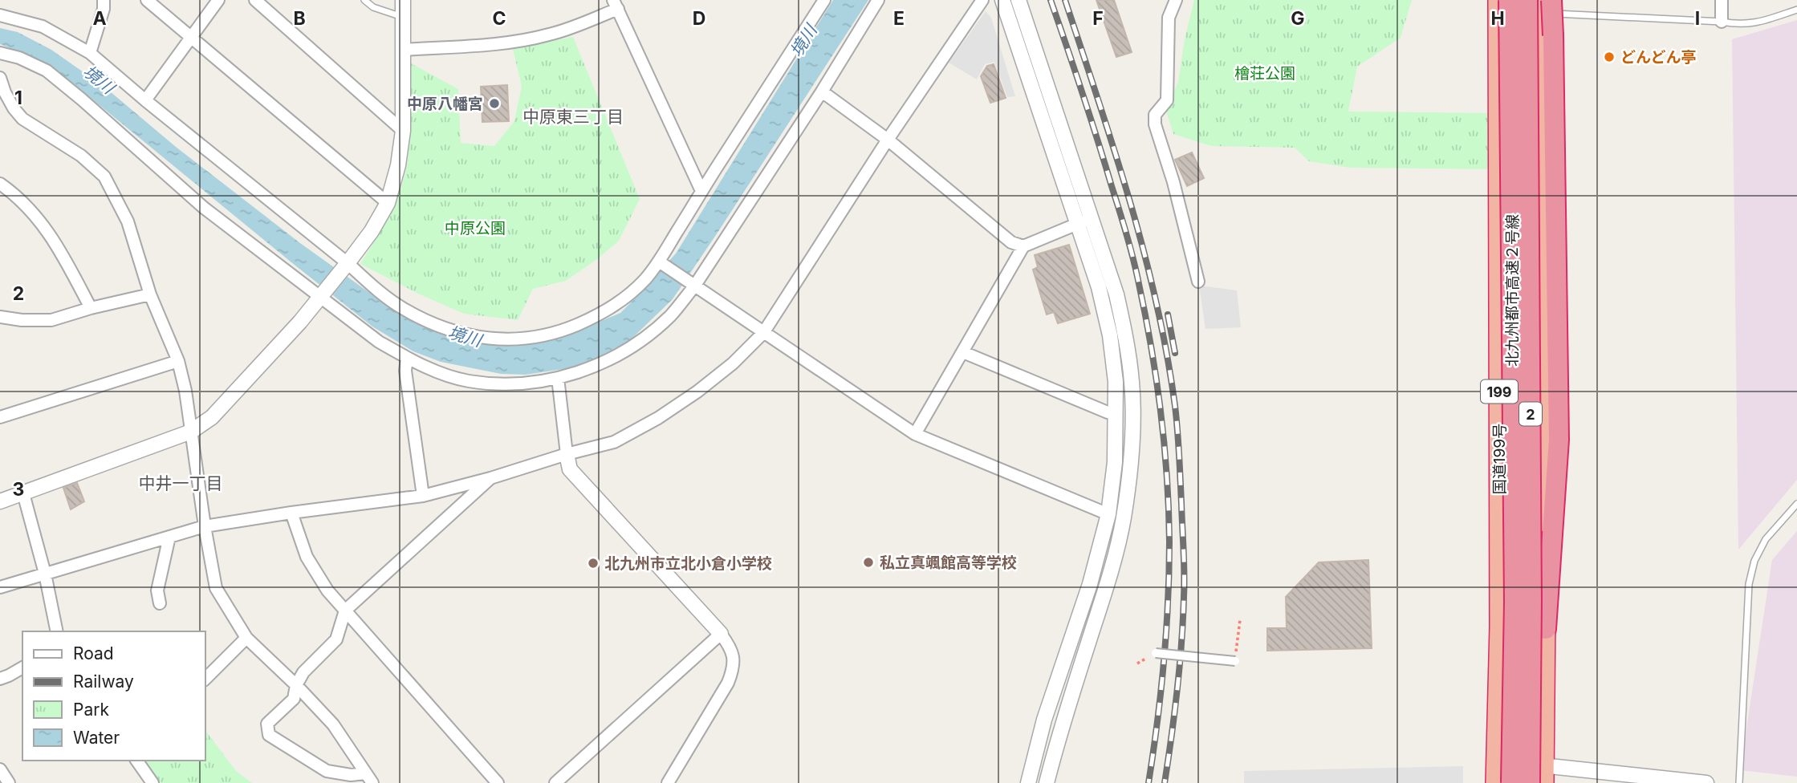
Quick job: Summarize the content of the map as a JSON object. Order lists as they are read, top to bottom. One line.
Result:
{"streets":{"highway":["北九州都市高速２号線","199","2","国道199号"]},"crossings":[["北九州都市高速２号線","国道199号"]],"districts":["中原東三丁目","中井一丁目"],"water":["境川"],"parks":["檜荘公園","中原公園"],"places":["どんどん亭","中原八幡宮","私立真颯館高等学校","北九州市立北小倉小学校"],"legend":["Road","Railway","Park","Water"],"grid":{"columns":["A","B","C","D","E","F","G","H","I"],"rows":["1","2","3"]}}
